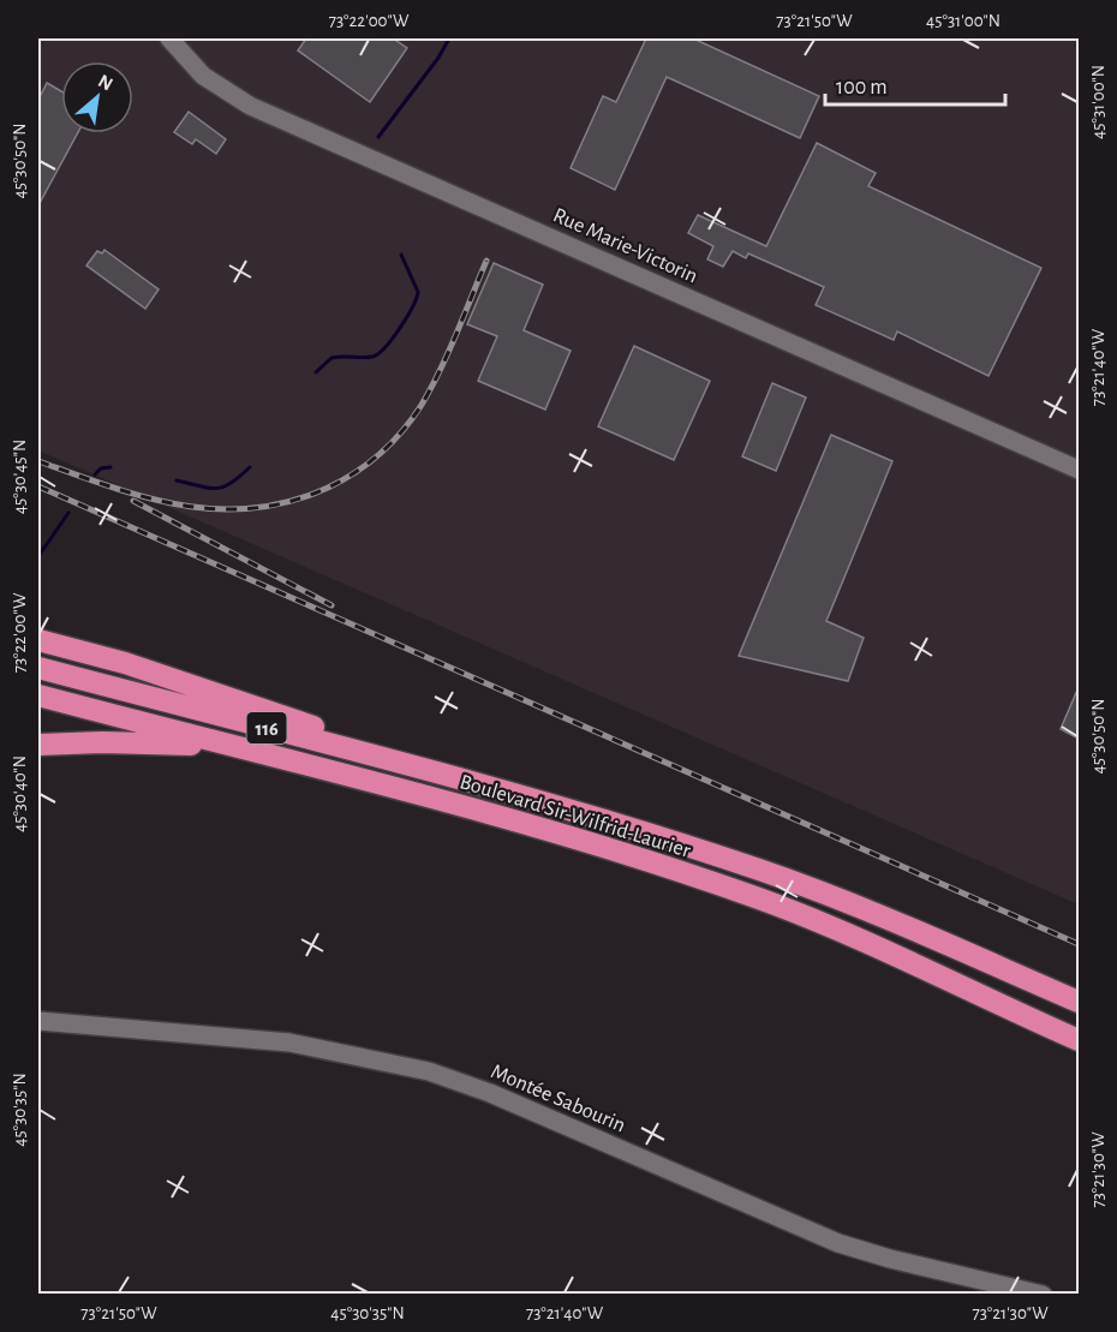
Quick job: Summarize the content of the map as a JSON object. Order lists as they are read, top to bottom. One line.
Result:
{"streets":{"highway":["116","Boulevard Sir-Wilfrid-Laurier"],"street":["Rue Marie-Victorin","Montée Sabourin"]},"scale_bar":"100 m","north":"top right","coordinates":["73°22'00\"W","73°21'50\"W","45°31'00\"N","45°30'50\"N","73°21'40\"W","45°30'45\"N","45°30'40\"N","45°30'35\"N","73°21'30\"W"]}
